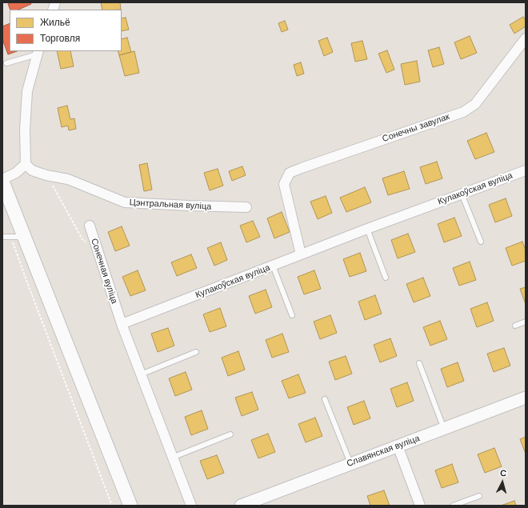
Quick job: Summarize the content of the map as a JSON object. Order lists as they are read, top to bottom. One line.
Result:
{"streets":{"street":["Сонечны завулак","Кулакоўская вуліца","Цэнтральная вуліца","Сонечная вуліца","Славянская вуліца"]},"crossings":[["Сонечны завулак","Кулакоўская вуліца"],["Кулакоўская вуліца","Сонечная вуліца"]],"legend":["Жильё","Торговля"],"north":"top"}
